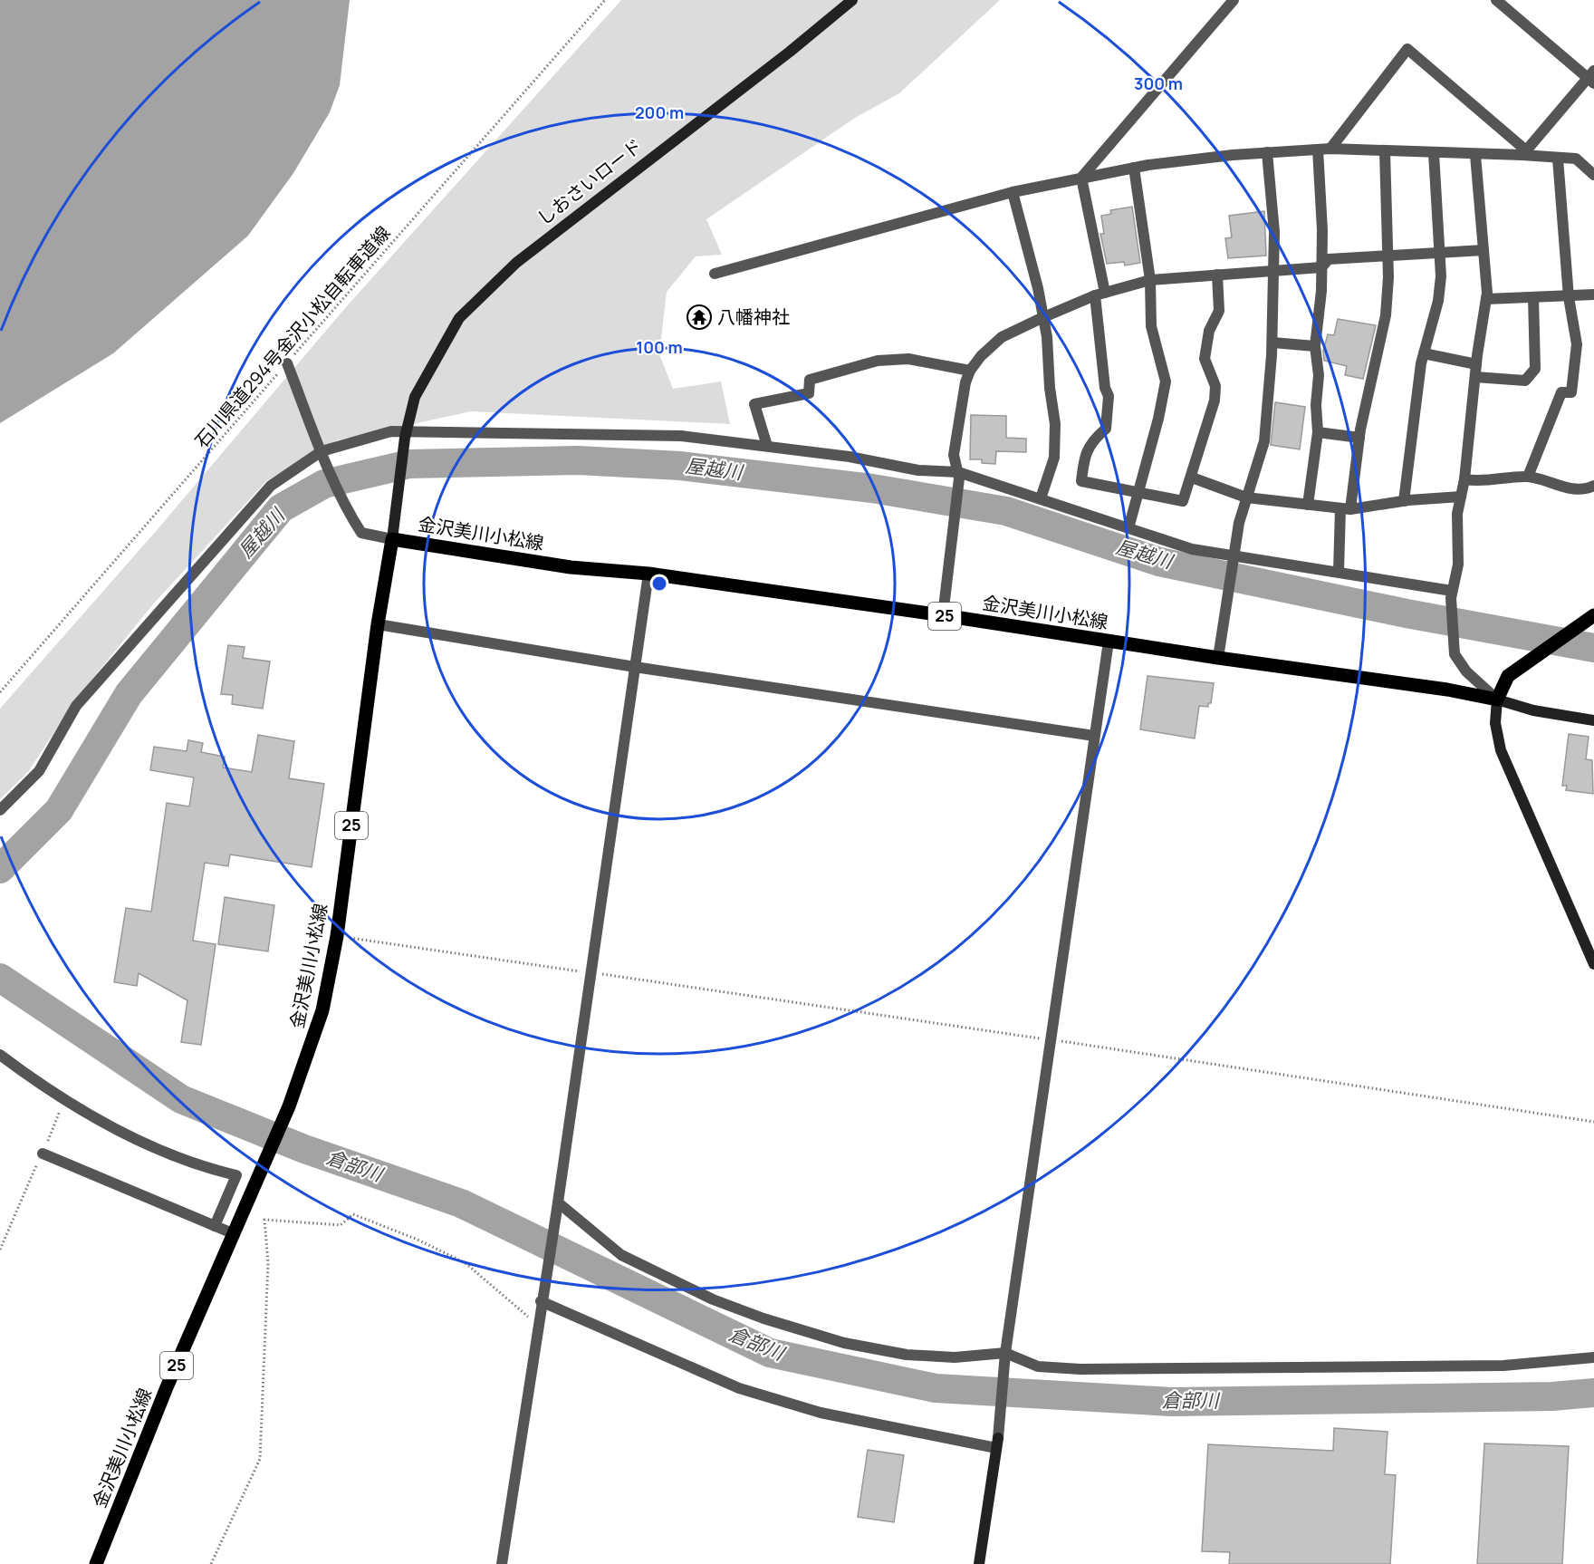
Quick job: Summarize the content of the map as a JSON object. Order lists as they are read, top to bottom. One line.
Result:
{"streets":{"main road":["金沢美川小松線","25"],"street":["しおさいロード"],"path":["石川県道294号金沢小松自転車道線"]},"crossings":[["しおさいロード","金沢美川小松線"]],"water":["屋越川","倉部川"],"places":{"temple":["八幡神社"]},"rings":["300 m","200 m","100 m"]}
